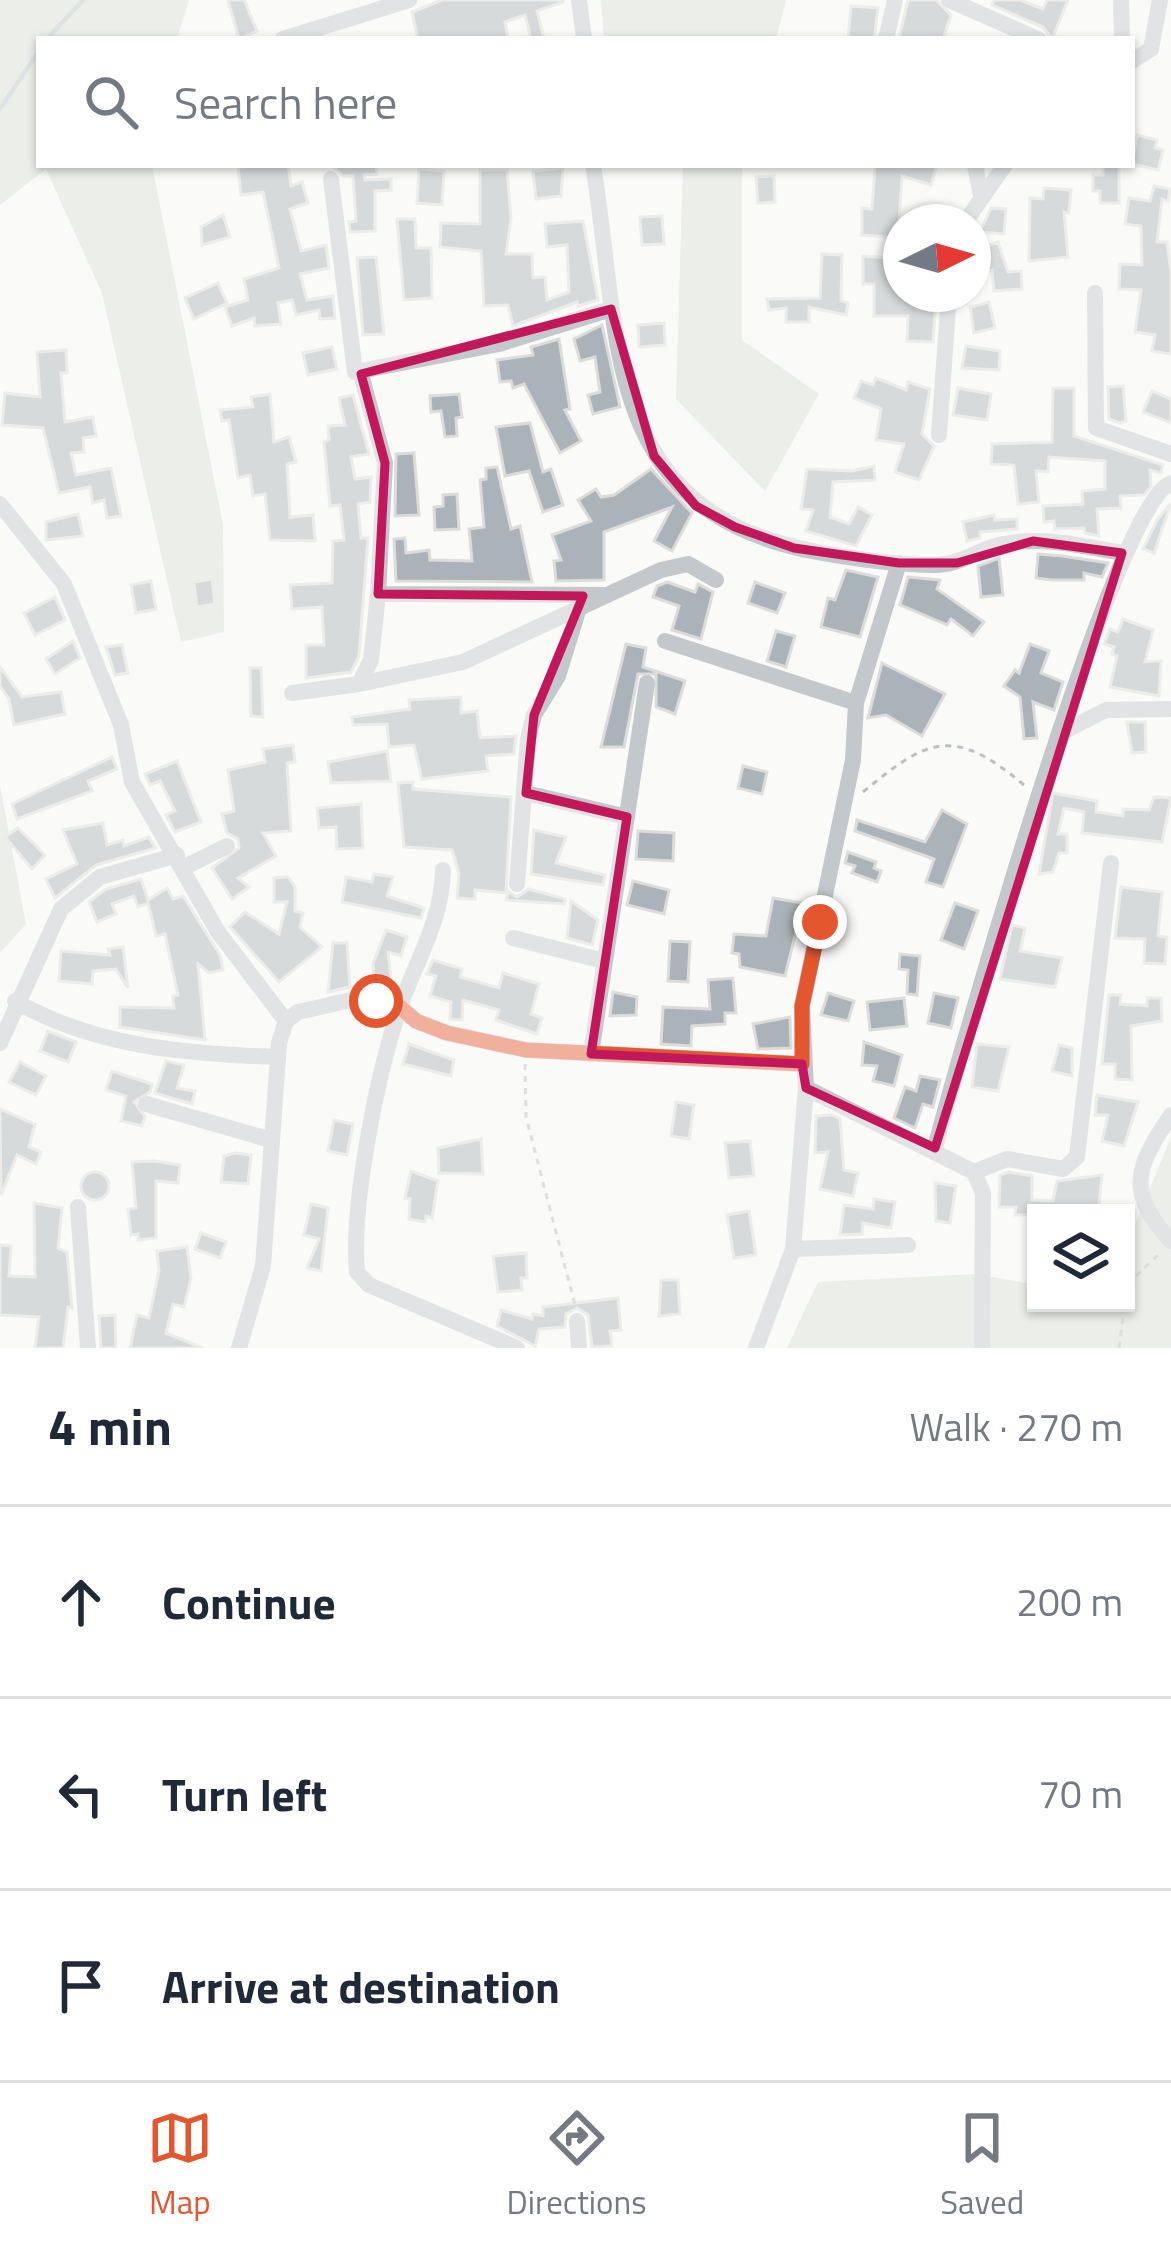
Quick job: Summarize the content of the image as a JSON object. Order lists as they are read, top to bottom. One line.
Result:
{"north":"right","page":{"search":"Search here","heading":["4 min","Walk · 270 m"],"list":[["Continue","200 m"],["Turn left","70 m"],"Arrive at destination"],"nav":["Map","Directions","Saved"]}}
